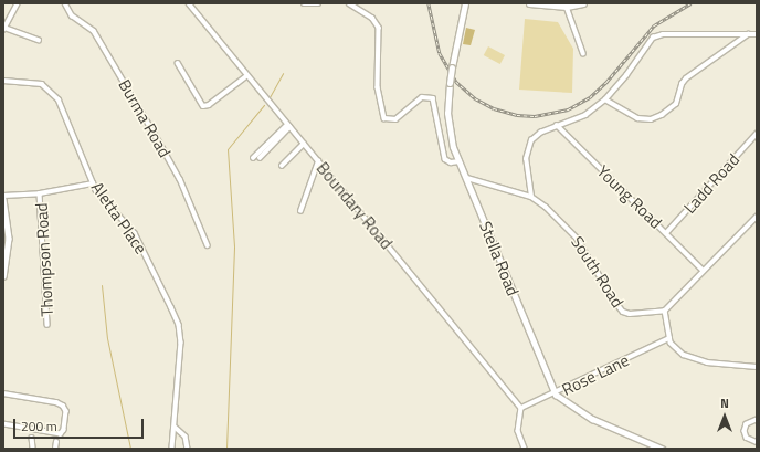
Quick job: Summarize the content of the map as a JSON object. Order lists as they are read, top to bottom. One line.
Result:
{"streets":{"main road":["Stella Road"],"street":["Burma Road","Ladd Road","Young Road","Boundary Road","Aletta Place","Thompson Road","South Road","Rose Lane"]},"crossings":[["Ladd Road","Young Road"],["Boundary Road","Rose Lane"],["Stella Road","South Road"],["Stella Road","Rose Lane"]],"scale_bar":"200 m","north":"top"}
